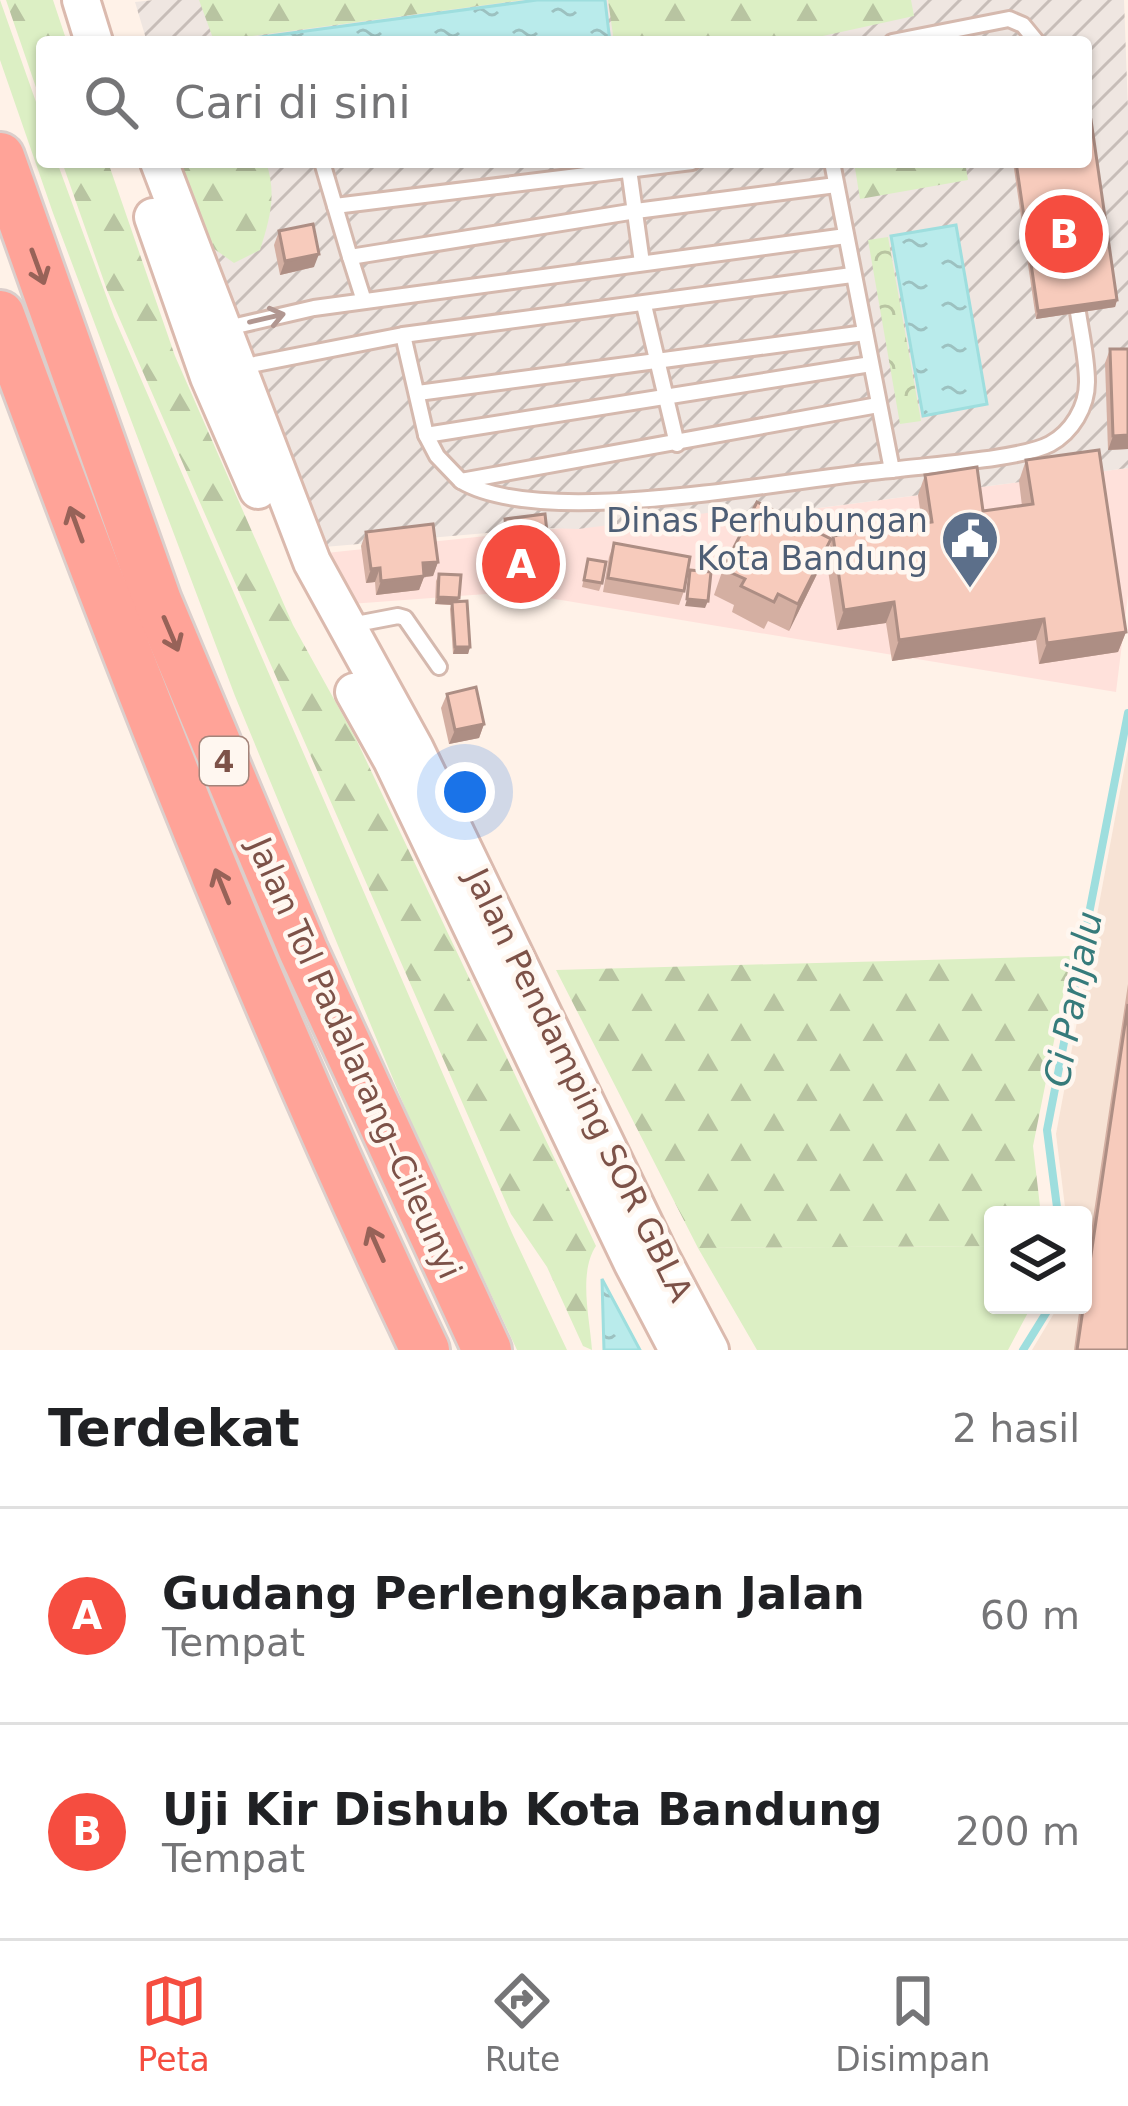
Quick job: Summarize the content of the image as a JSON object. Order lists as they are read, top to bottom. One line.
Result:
{"streets":{"highway":["4","Jalan Tol Padalarang–Cileunyi"],"street":["Jalan Pendamping SOR GBLA"]},"water":["Ci Panjalu"],"places":{"public building":["Dinas Perhubungan Kota Bandung"]},"page":{"search":"Cari di sini","pins":["B","A"],"heading":["Terdekat","2 hasil"],"list":[{"mark":"A","name":"Gudang Perlengkapan Jalan","note":"Tempat","value":"60 m"},{"mark":"B","name":"Uji Kir Dishub Kota Bandung","note":"Tempat","value":"200 m"}],"nav":["Peta","Rute","Disimpan"]}}
